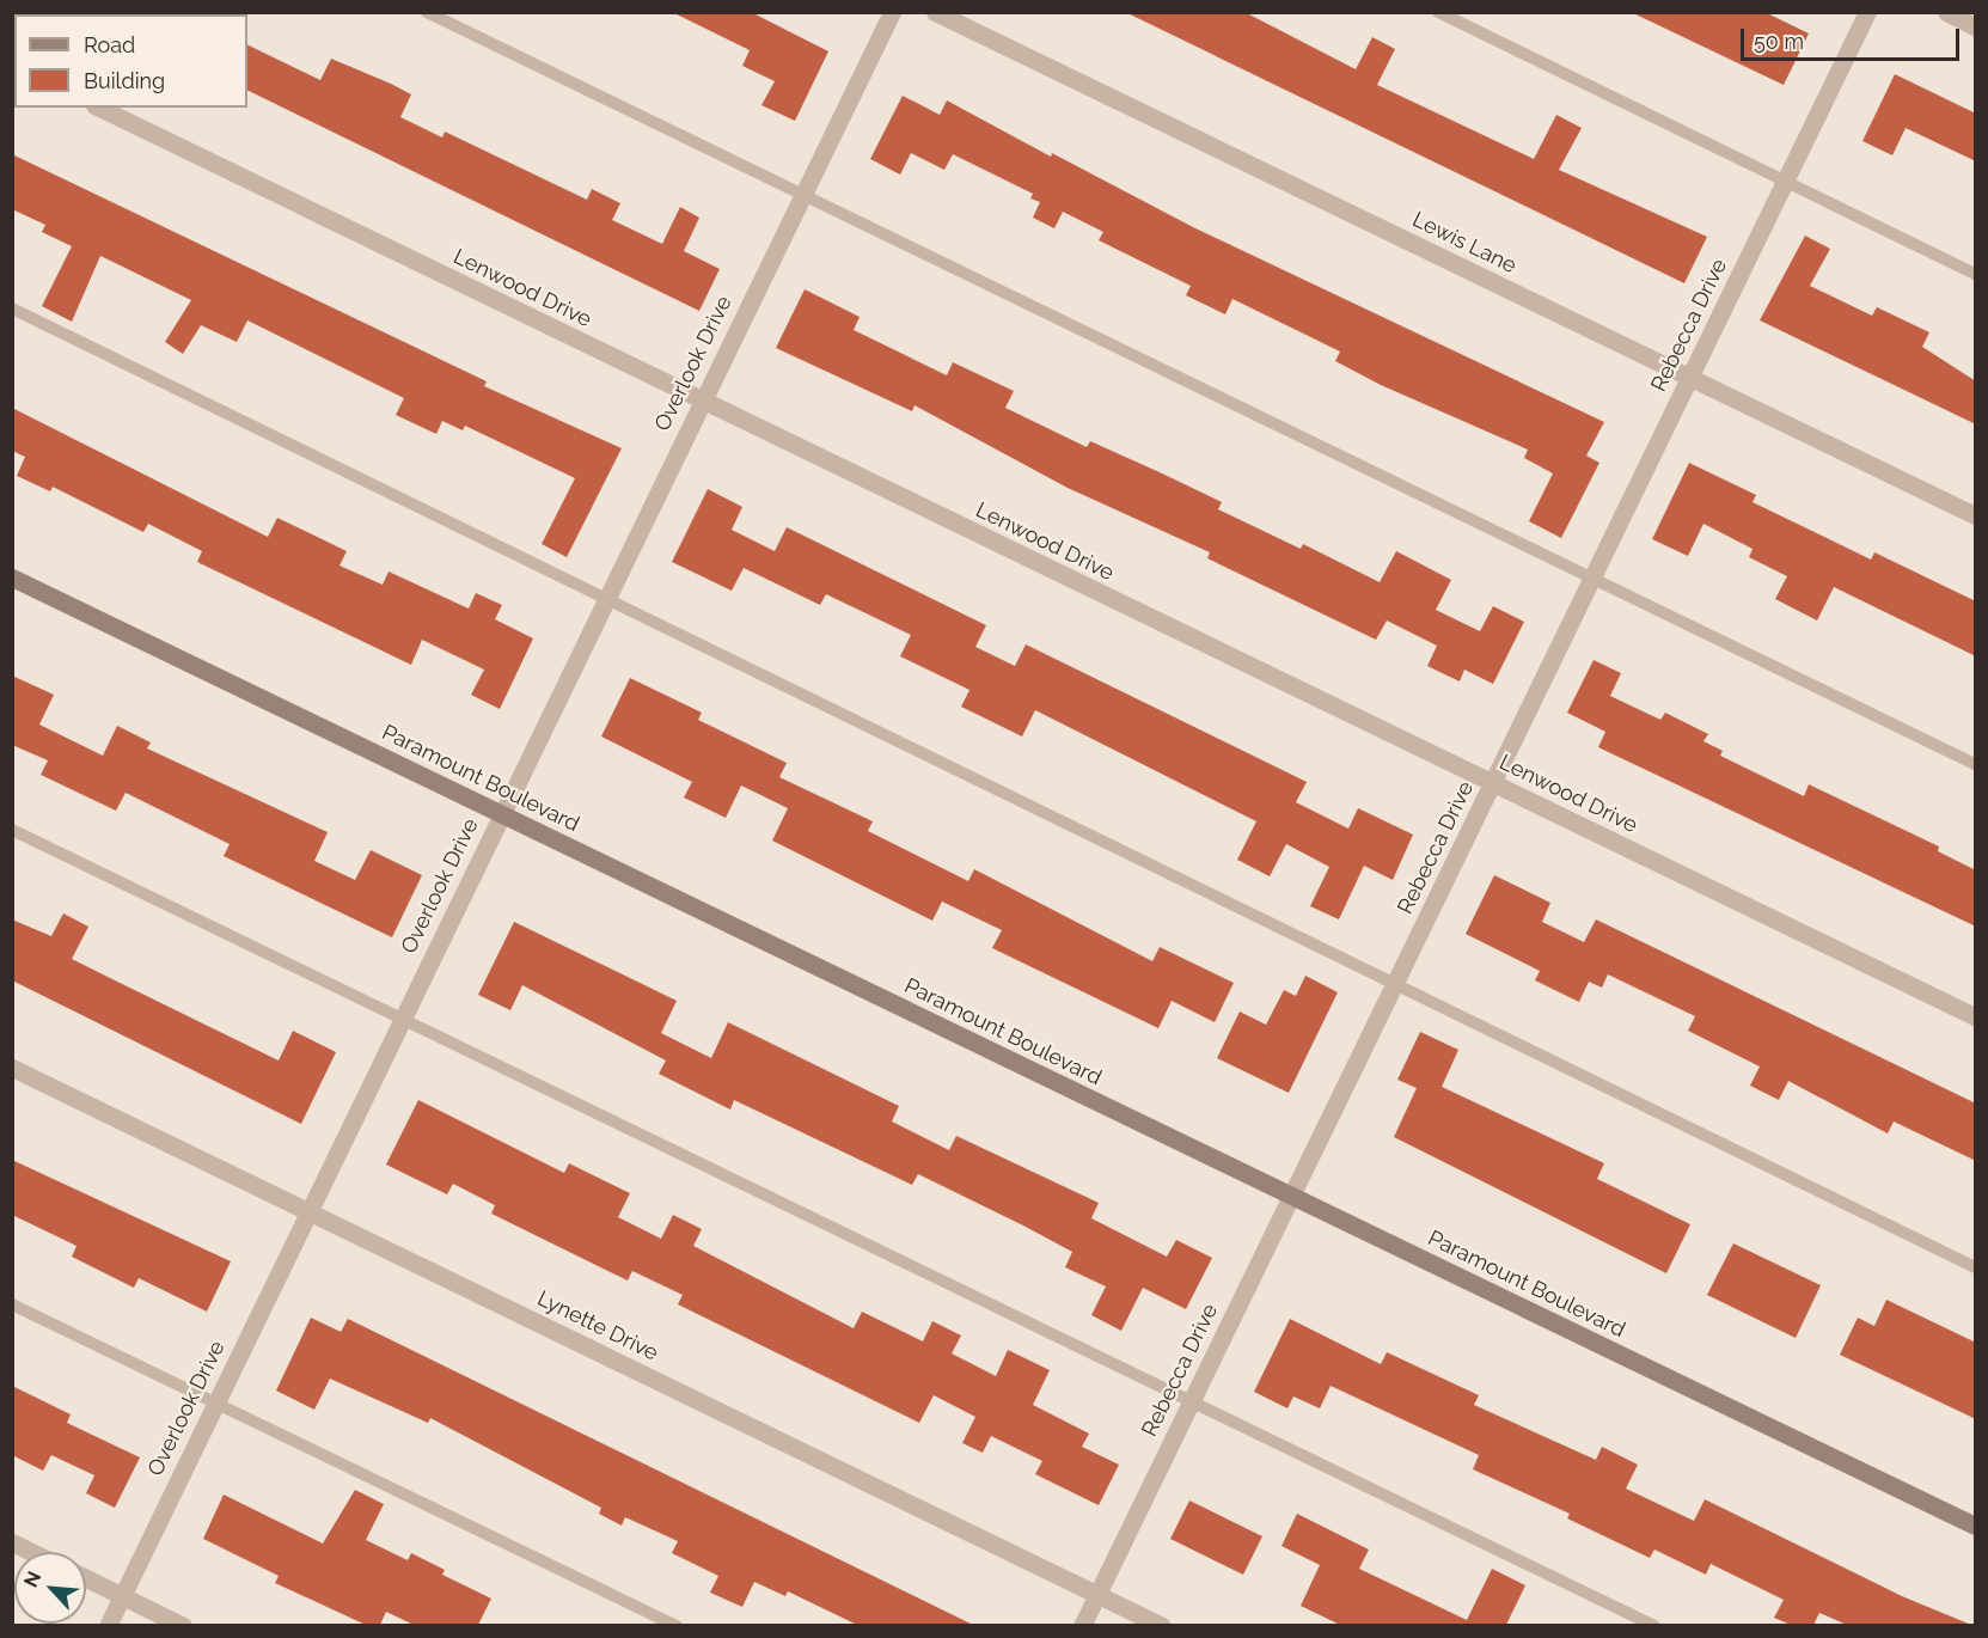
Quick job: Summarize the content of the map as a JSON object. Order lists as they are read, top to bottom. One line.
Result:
{"streets":{"main road":["Paramount Boulevard"],"street":["Lewis Lane","Lenwood Drive","Rebecca Drive","Overlook Drive","Lynette Drive"]},"crossings":[["Lewis Lane","Rebecca Drive"],["Lenwood Drive","Rebecca Drive"],["Lenwood Drive","Overlook Drive"],["Rebecca Drive","Paramount Boulevard"],["Rebecca Drive","Lynette Drive"],["Overlook Drive","Paramount Boulevard"],["Overlook Drive","Lynette Drive"]],"legend":["Road","Building"],"scale_bar":"50 m","north":"top left"}
